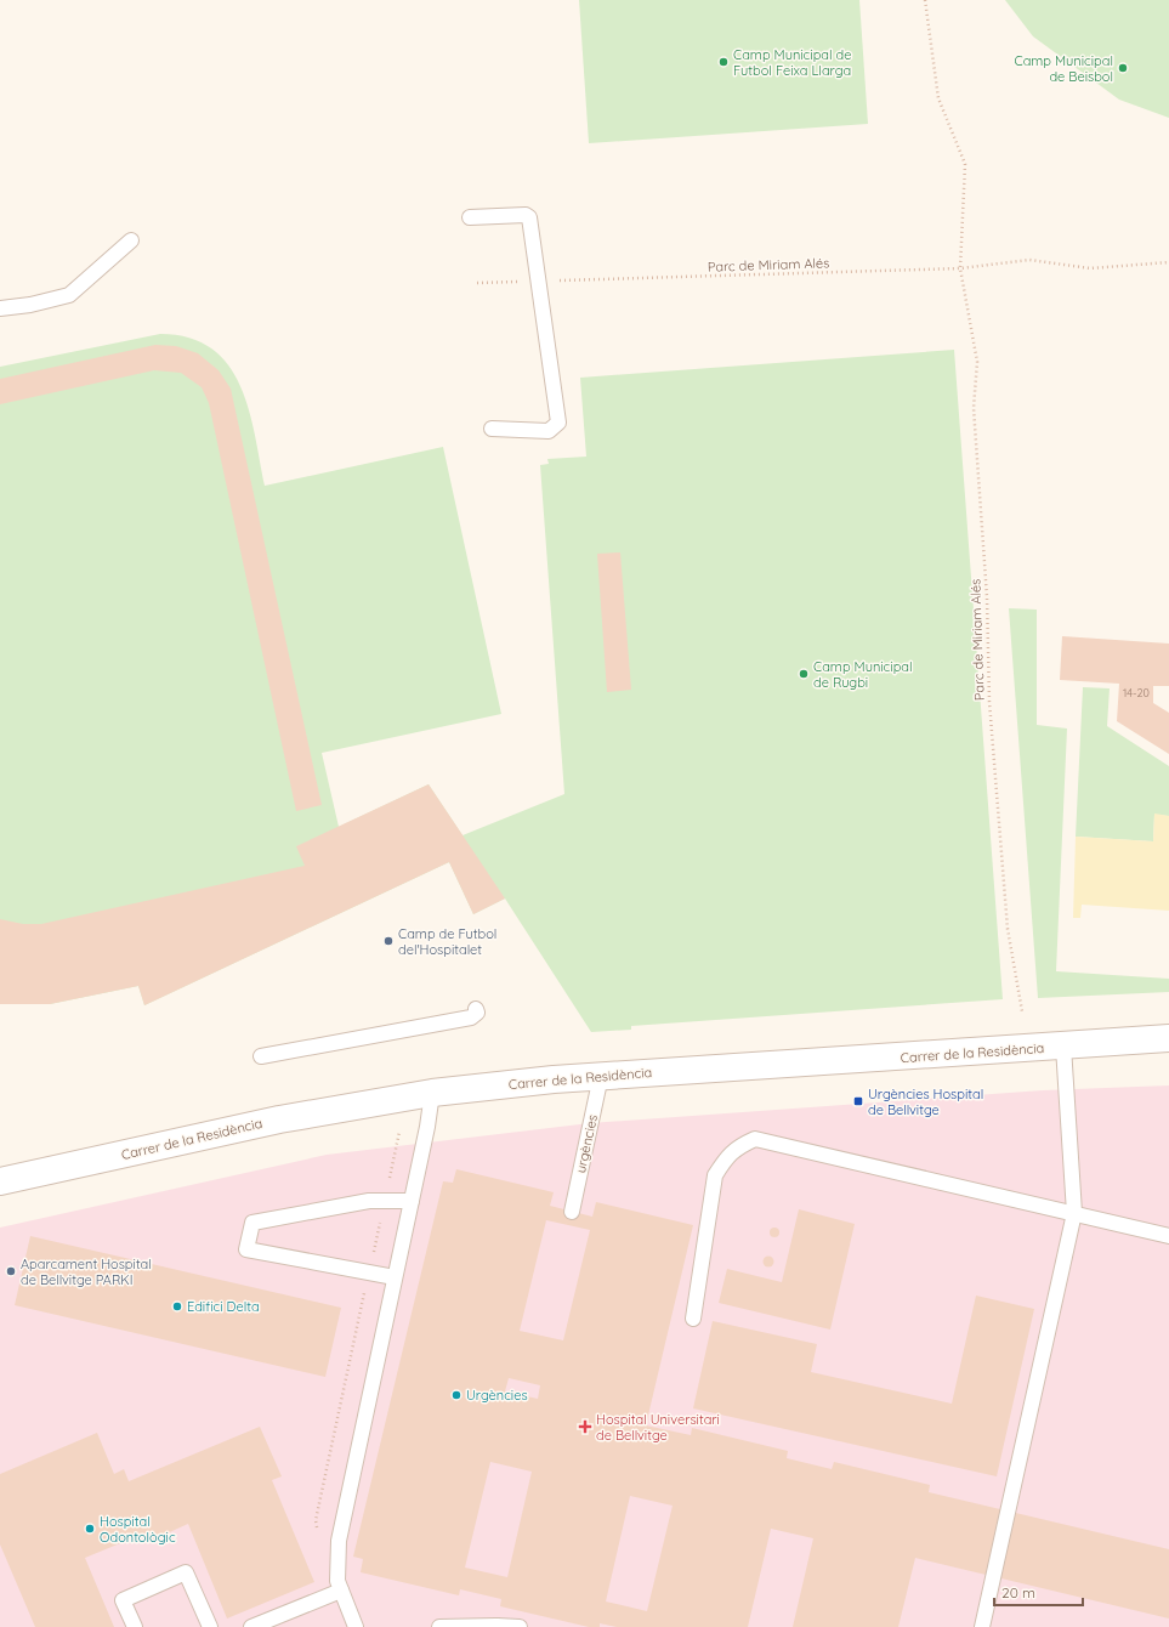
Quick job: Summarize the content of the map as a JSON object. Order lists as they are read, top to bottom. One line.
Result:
{"streets":{"street":["Carrer de la Residència"],"lane":["urgències"],"path":["Parc de Miriam Alés"]},"crossings":[["Carrer de la Residència","urgències"]],"places":{"other":["Camp Municipal de Futbol Feixa Llarga","Camp Municipal de Beisbol","Camp Municipal de Rugbi","Camp de Futbol del'Hospitalet","Aparcament Hospital de Bellvitge PARKI","Edifici Delta","Urgències","Hospital Odontològic"],"transit":["Urgències Hospital de Bellvitge"],"health":["Hospital Universitari de Bellvitge"]},"house_numbers":["14-20"],"scale_bar":"20 m"}
